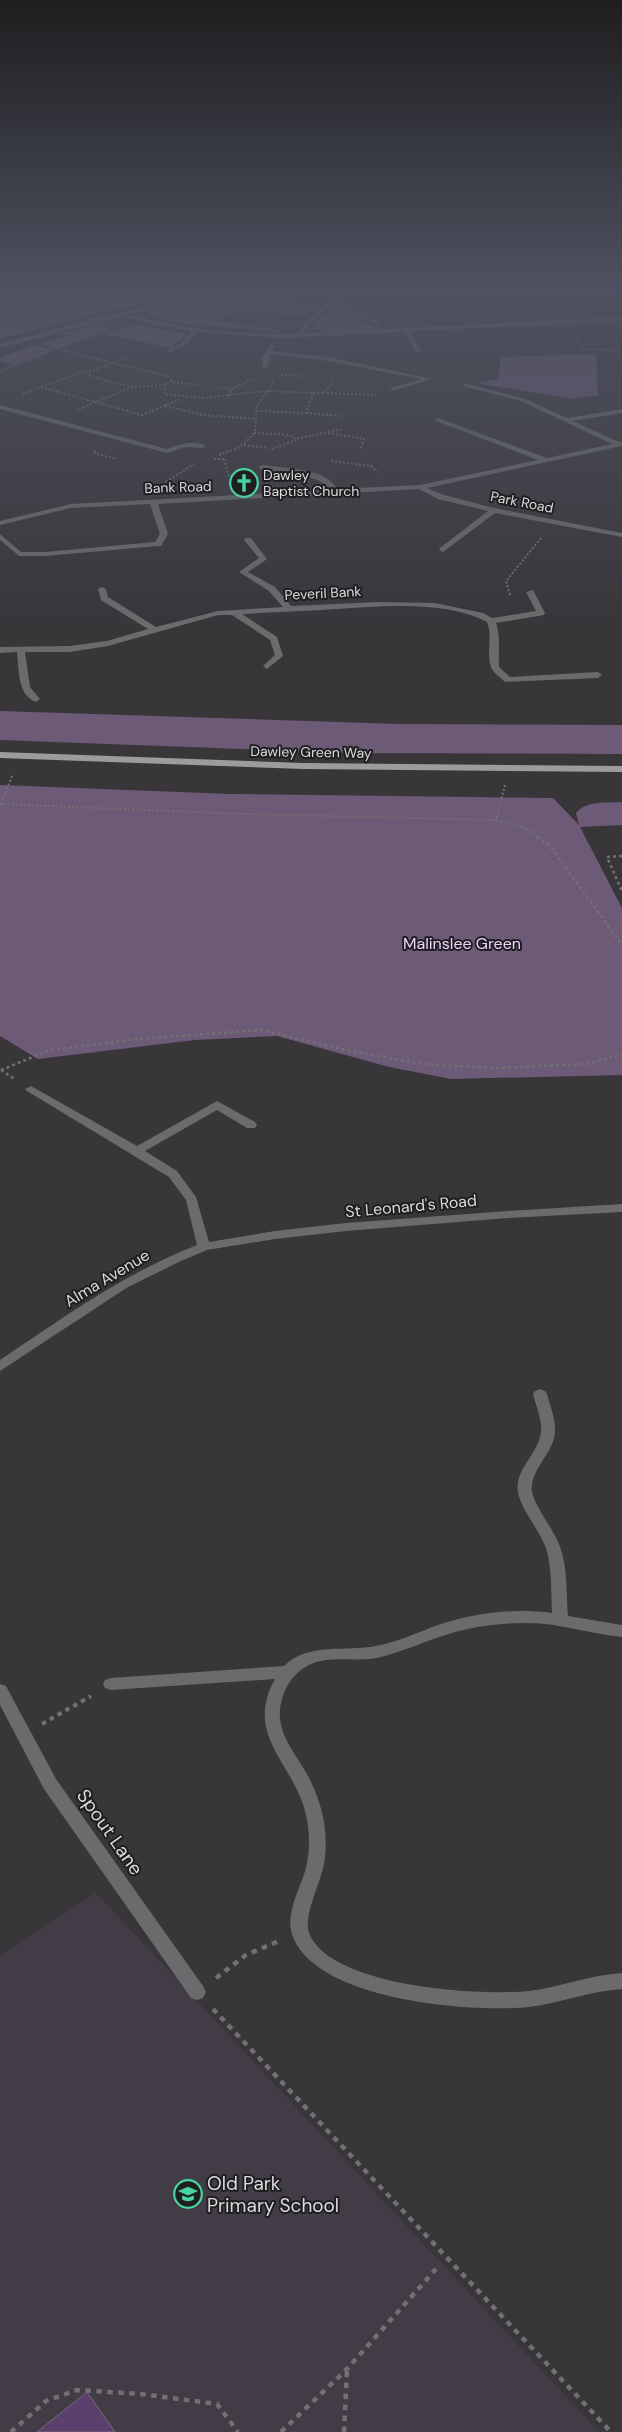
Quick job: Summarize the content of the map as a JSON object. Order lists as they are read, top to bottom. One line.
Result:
{"streets":{"main road":["Dawley Green Way"],"street":["Bank Road","Park Road","Peveril Bank","St Leonard's Road","Alma Avenue","Spout Lane"]},"crossings":[["Bank Road","Park Road"],["St Leonard's Road","Alma Avenue"]],"parks":["Malinslee Green"],"places":{"church":["Dawley Baptist Church"],"school or university":["Old Park Primary School"]}}
